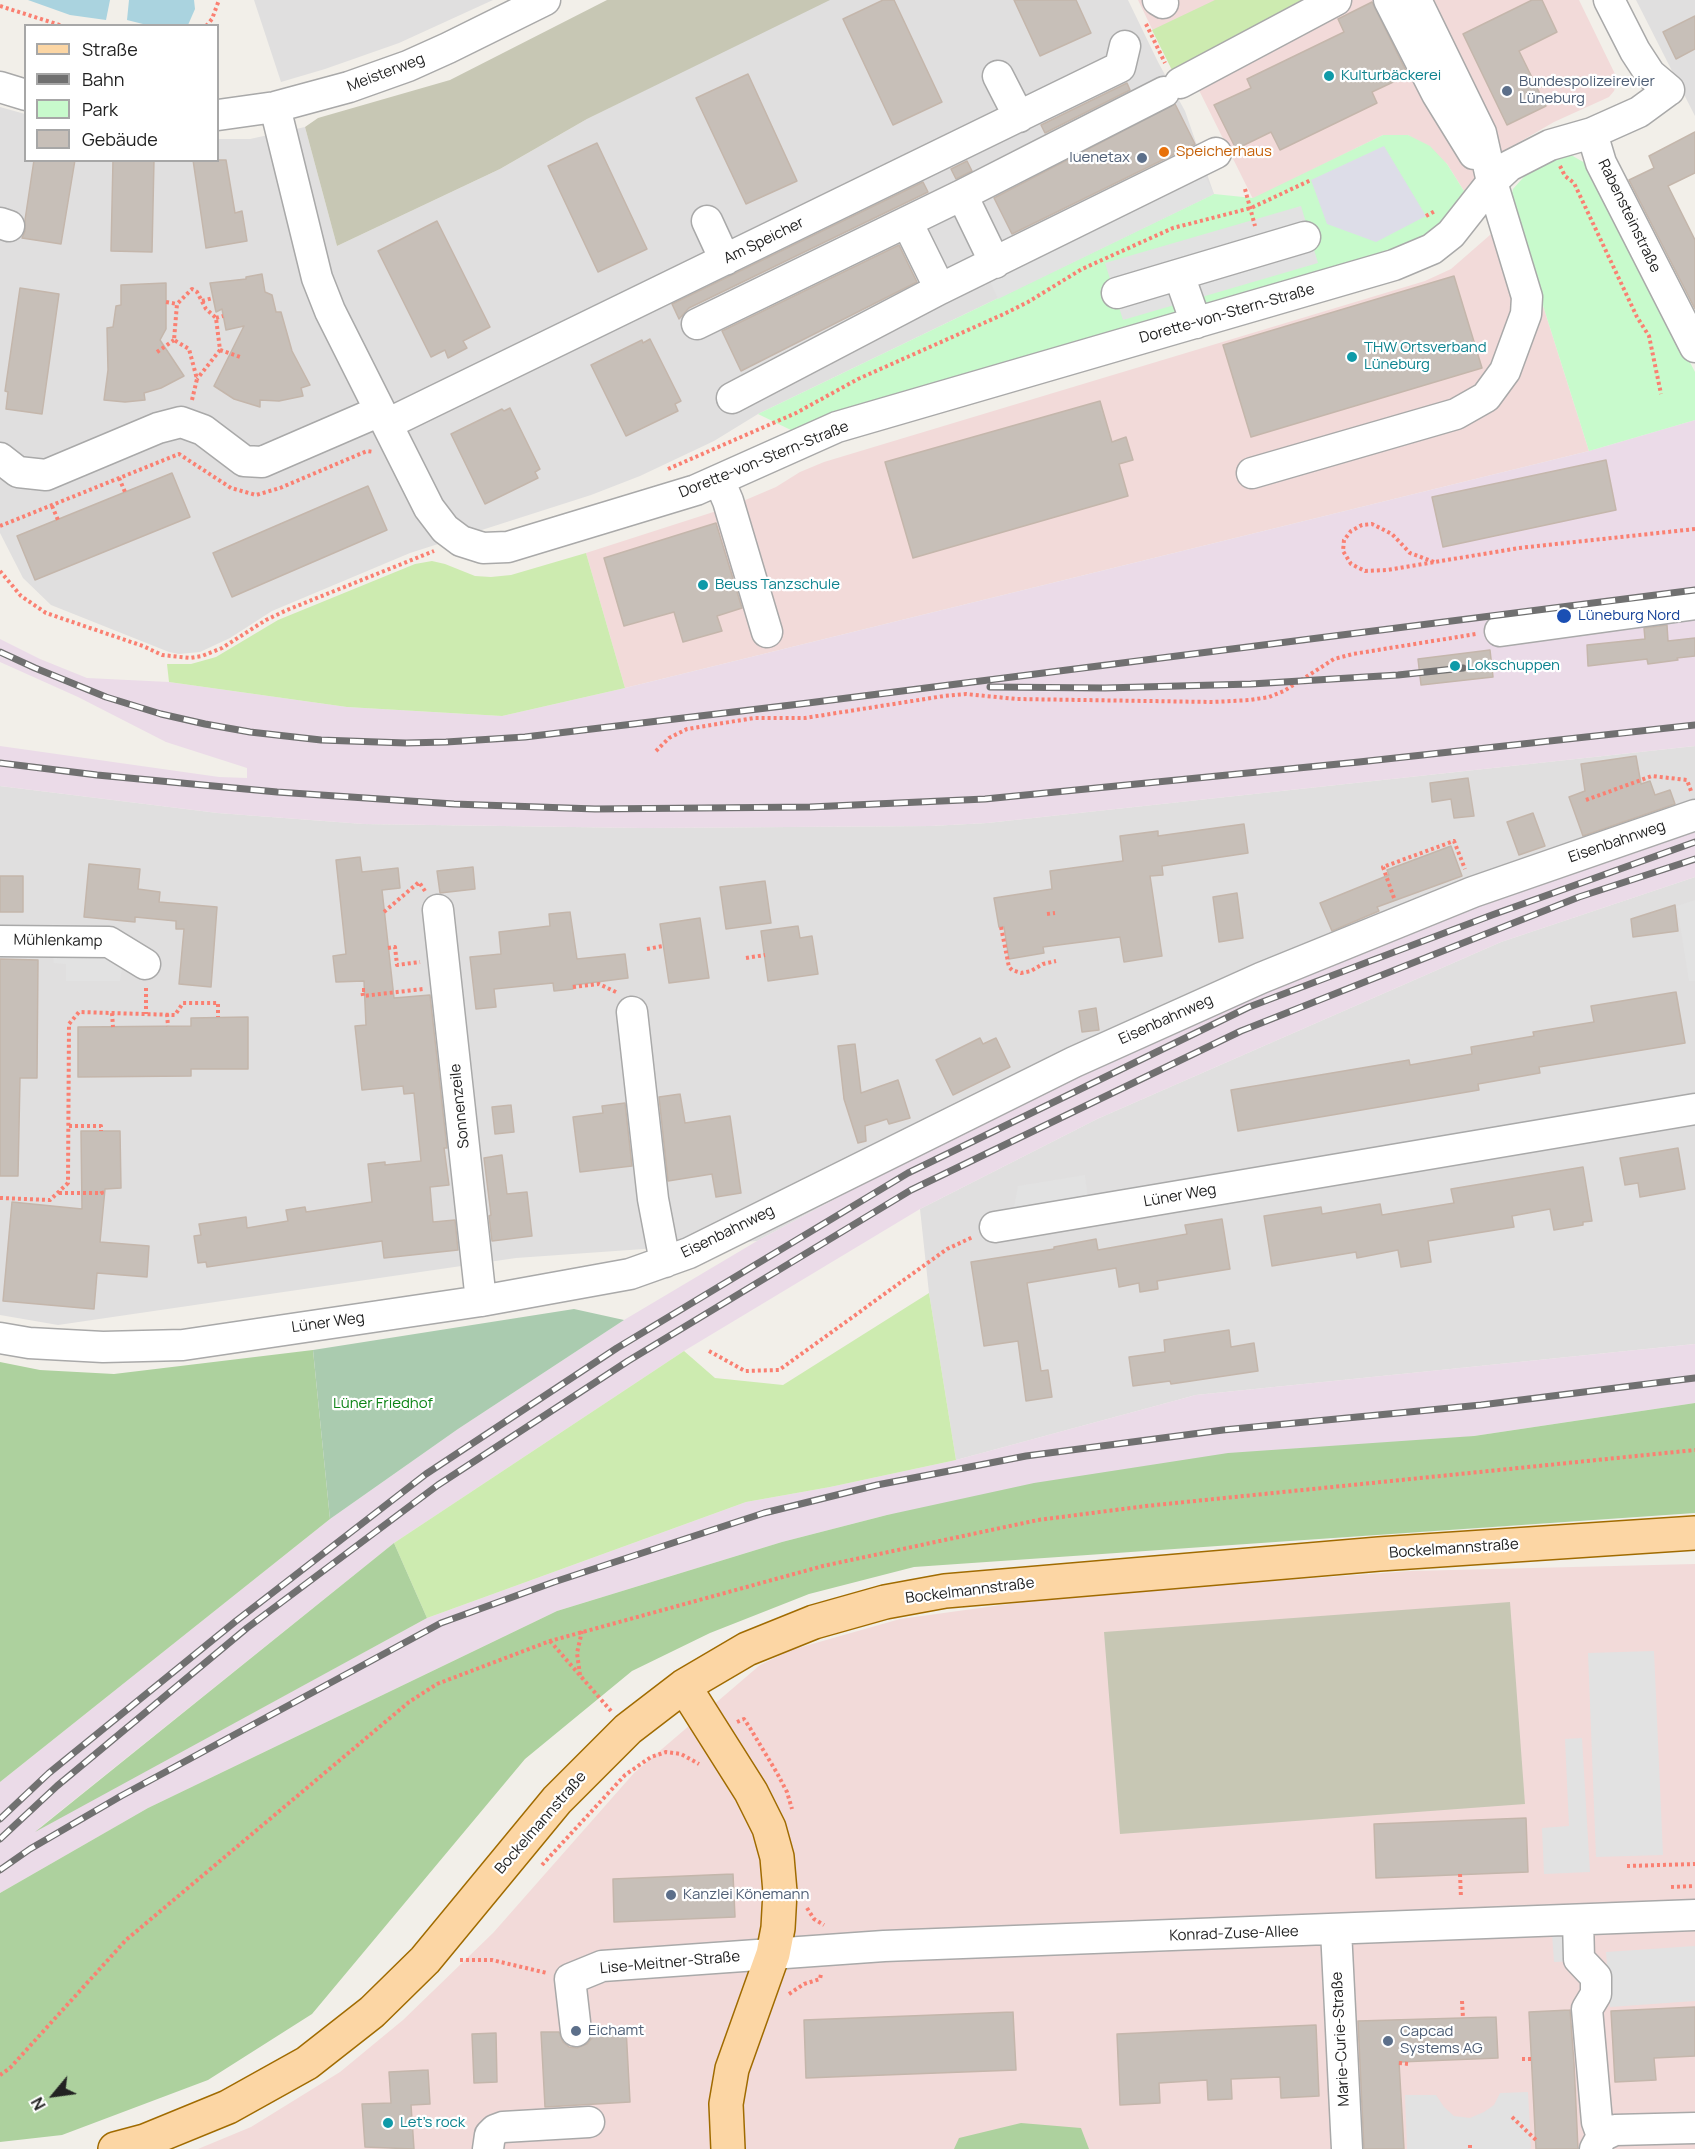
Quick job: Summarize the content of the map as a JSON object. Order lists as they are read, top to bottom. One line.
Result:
{"streets":{"main road":["Bockelmannstraße"],"street":["Meisterweg","Rabensteinstraße","Am Speicher","Dorette-von-Stern-Straße","Eisenbahnweg","Mühlenkamp","Sonnenzeile","Lüner Weg","Konrad-Zuse-Allee","Lise-Meitner-Straße","Marie-Curie-Straße"]},"crossings":[["Meisterweg","Dorette-von-Stern-Straße"],["Rabensteinstraße","Dorette-von-Stern-Straße"],["Am Speicher","Dorette-von-Stern-Straße"],["Eisenbahnweg","Lüner Weg"],["Sonnenzeile","Lüner Weg"],["Konrad-Zuse-Allee","Lise-Meitner-Straße"],["Konrad-Zuse-Allee","Marie-Curie-Straße"]],"parks":["Lüner Friedhof"],"places":["Kulturbäckerei","Bundespolizeirevier Lüneburg","Speicherhaus","luenetax","THW Ortsverband Lüneburg","Beuss Tanzschule","Lüneburg Nord","Lokschuppen","Kanzlei Könemann","Eichamt","Capcad Systems AG","Let’s rock"],"legend":["Straße","Bahn","Park","Gebäude"],"north":"bottom left"}
